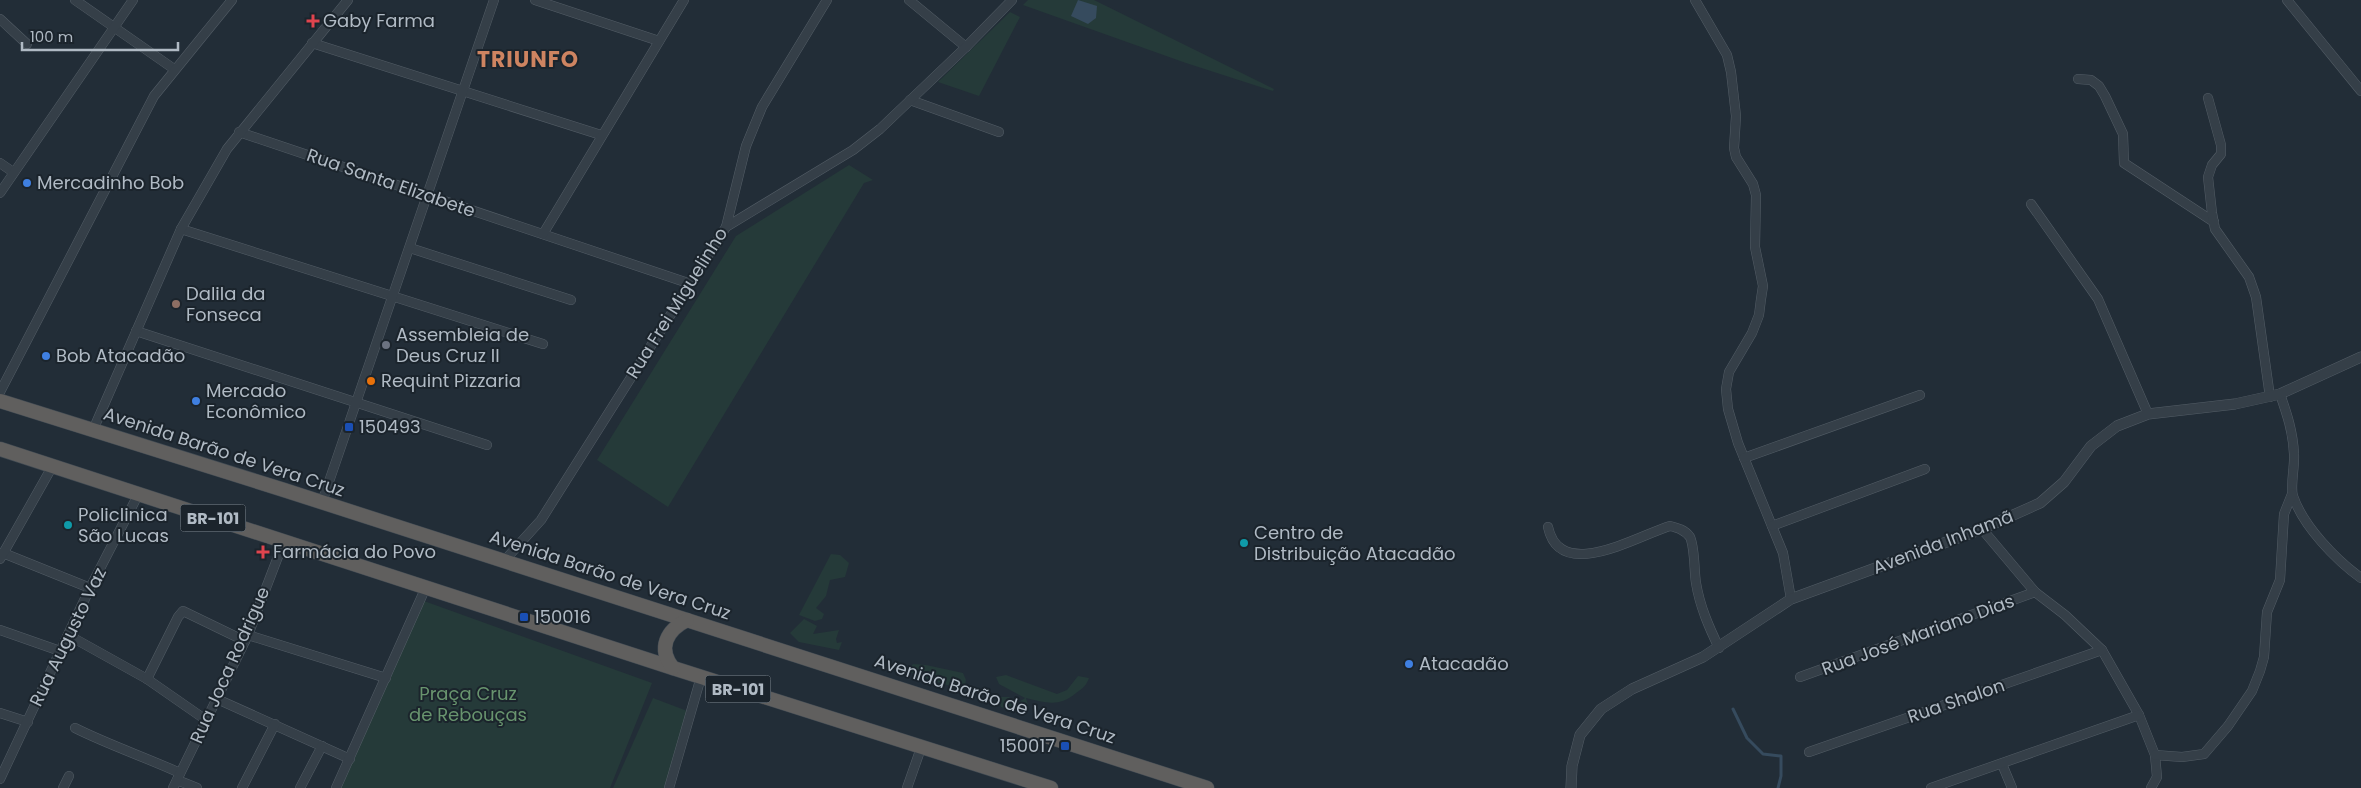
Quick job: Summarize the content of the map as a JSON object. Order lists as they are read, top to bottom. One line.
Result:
{"streets":{"highway":["Avenida Barão de Vera Cruz","BR-101"],"street":["Rua Santa Elizabete","Rua Frei Miguelinho","Avenida Inhamã","Rua José Mariano Dias","Rua Augusto Vaz","Rua Joca Rodrigue","Rua Shalon"]},"crossings":[["Rua Santa Elizabete","Rua Frei Miguelinho"],["Rua Frei Miguelinho","Avenida Barão de Vera Cruz"],["BR-101","Rua Augusto Vaz"],["BR-101","Rua Joca Rodrigue"]],"districts":["TRIUNFO"],"parks":["Praça Cruz de Rebouças"],"places":{"health":["Gaby Farma","Farmácia do Povo"],"other":["Mercadinho Bob","Dalila da Fonseca","Assembleia de Deus Cruz II","Bob Atacadão","Requint Pizzaria","Mercado Econômico","Policlinica São Lucas","Centro de Distribuição Atacadão","Atacadão"],"transit":["150493","150016","150017"]},"scale_bar":"100 m"}
